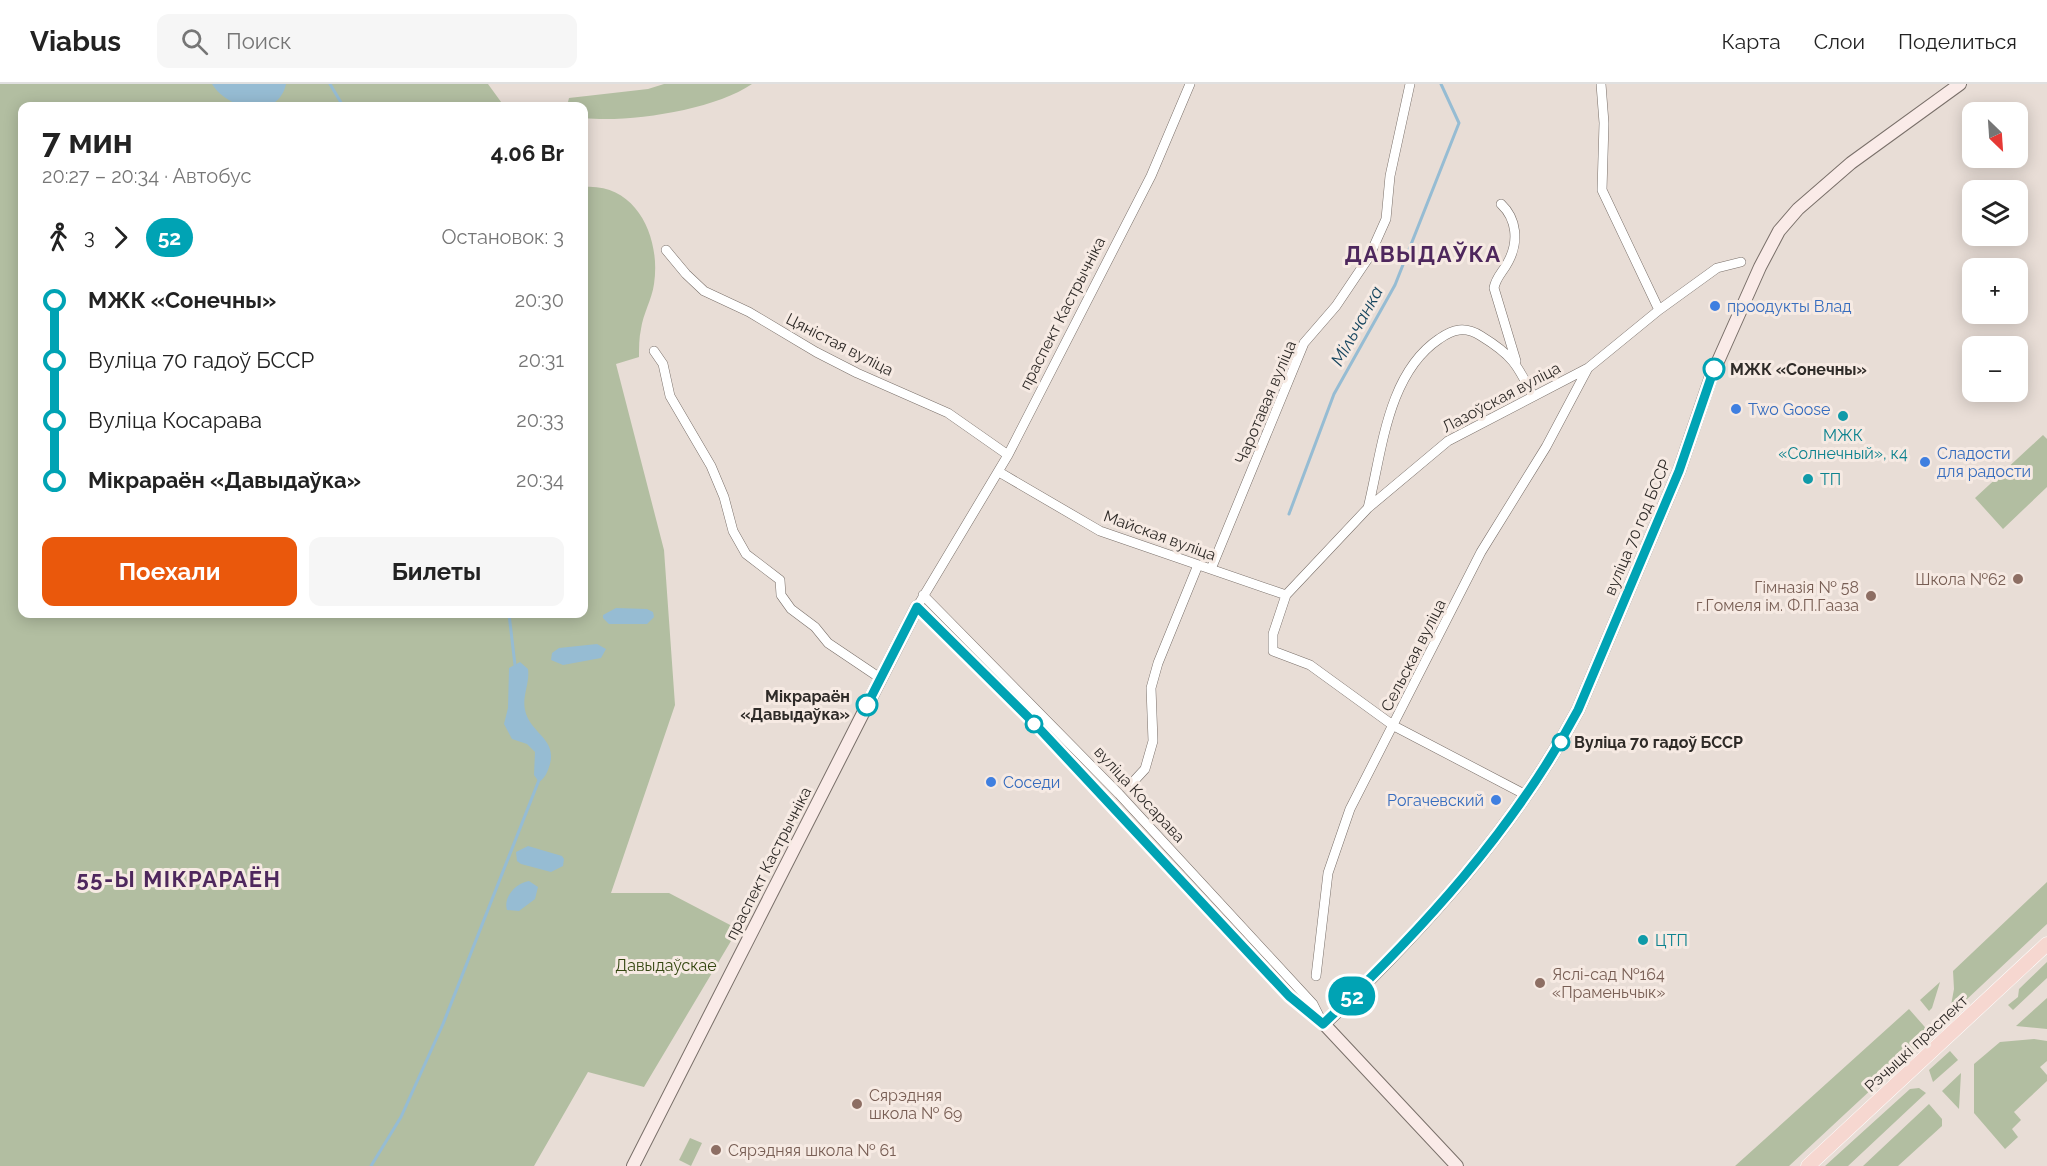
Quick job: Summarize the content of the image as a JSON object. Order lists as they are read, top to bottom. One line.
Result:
{"streets":{"main road":["Рэчыцкі праспект"],"street":["праспект Кастрычніка","Цяністая вуліца","Лазоўская вуліца","Чаротавая вуліца","вуліца 70 год БССР","Майская вуліца","Сельская вуліца","вуліца Косарава"]},"crossings":[["праспект Кастрычніка","Цяністая вуліца"],["праспект Кастрычніка","Майская вуліца"],["праспект Кастрычніка","вуліца Косарава"],["Лазоўская вуліца","Майская вуліца"],["Лазоўская вуліца","Сельская вуліца"],["Чаротавая вуліца","Майская вуліца"],["вуліца 70 год БССР","вуліца Косарава"]],"districts":["ДАВЫДАЎКА","55-Ы МІКРАРАЁН"],"water":["Мільчанка"],"parks":["Давыдаўскае"],"places":["проодукты Влад","МЖК «Сонечны»","Two Goose","МЖК «Солнечный», к4","Сладости для радости","ТП","Школа №62","Гімназія № 58 г.Гомеля ім. Ф.П.Гааза","Мікрараён «Давыдаўка»","Вуліца 70 гадоў БССР","Соседи","Рогачевский","ЦТП","Яслі-сад №164 «Праменьчык»","Сярэдняя школа № 69","Сярэдняя школа № 61"],"lines":["bus line 52"],"north":"bottom right","page":{"header":"Viabus","search":"Поиск","nav":["Карта","Слои","Поделиться"],"on_map":"52","map_buttons":["+","−"],"heading":["7 мин","20:27 – 20:34 · Автобус","4.06 Br"],"legs":["3","52","Остановок: 3"],"list":[{"name":"МЖК «Сонечны»","value":"20:30"},{"name":"Вуліца 70 гадоў БССР","value":"20:31"},{"name":"Вуліца Косарава","value":"20:33"},{"name":"Мікрараён «Давыдаўка»","value":"20:34"}],"buttons":["Поехали","Билеты"]}}
